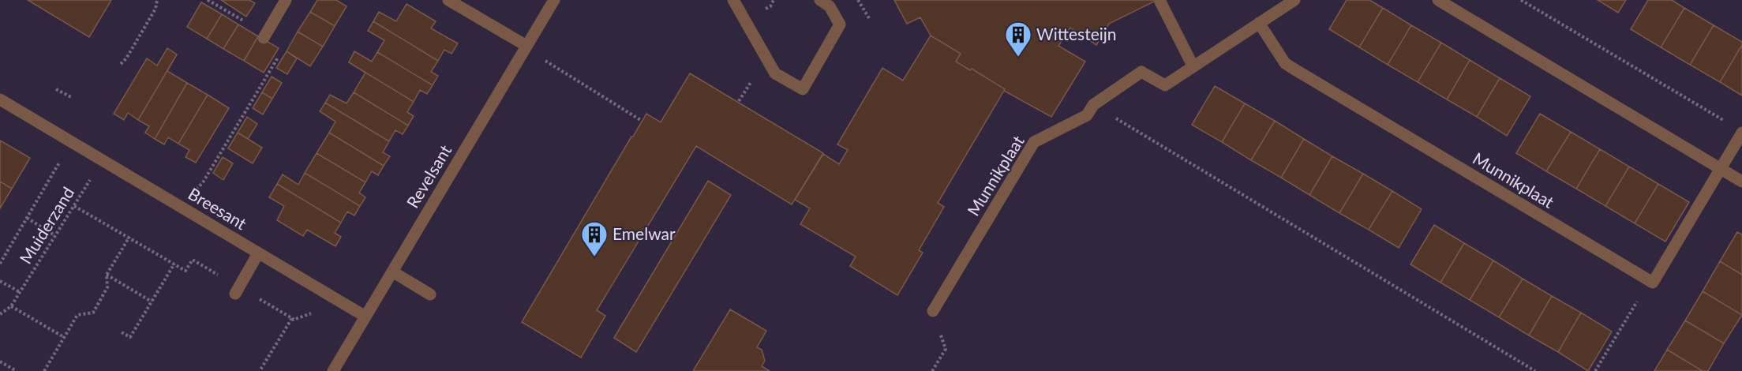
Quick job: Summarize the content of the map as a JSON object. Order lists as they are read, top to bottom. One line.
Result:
{"streets":{"street":["Munnikplaat","Revelsant","Breesant"],"path":["Muiderzand"]},"crossings":[["Revelsant","Breesant"]],"places":{"building":["Wittesteijn","Emelwar"]}}
